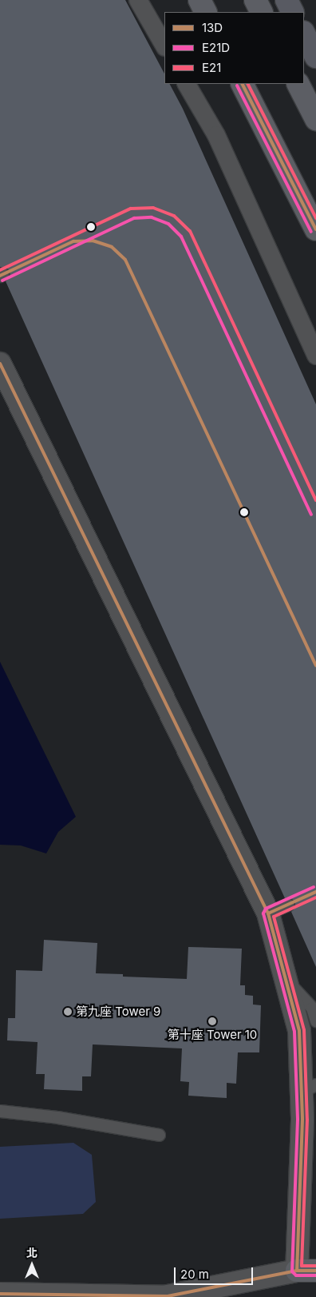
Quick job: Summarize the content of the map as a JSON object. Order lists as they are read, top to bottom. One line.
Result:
{"places":["第九座 Tower 9","第十座 Tower 10"],"lines":["transit line 13D","transit line E21","transit line E21D"],"legend":["13D","E21D","E21"],"scale_bar":"20 m","north":"top"}
